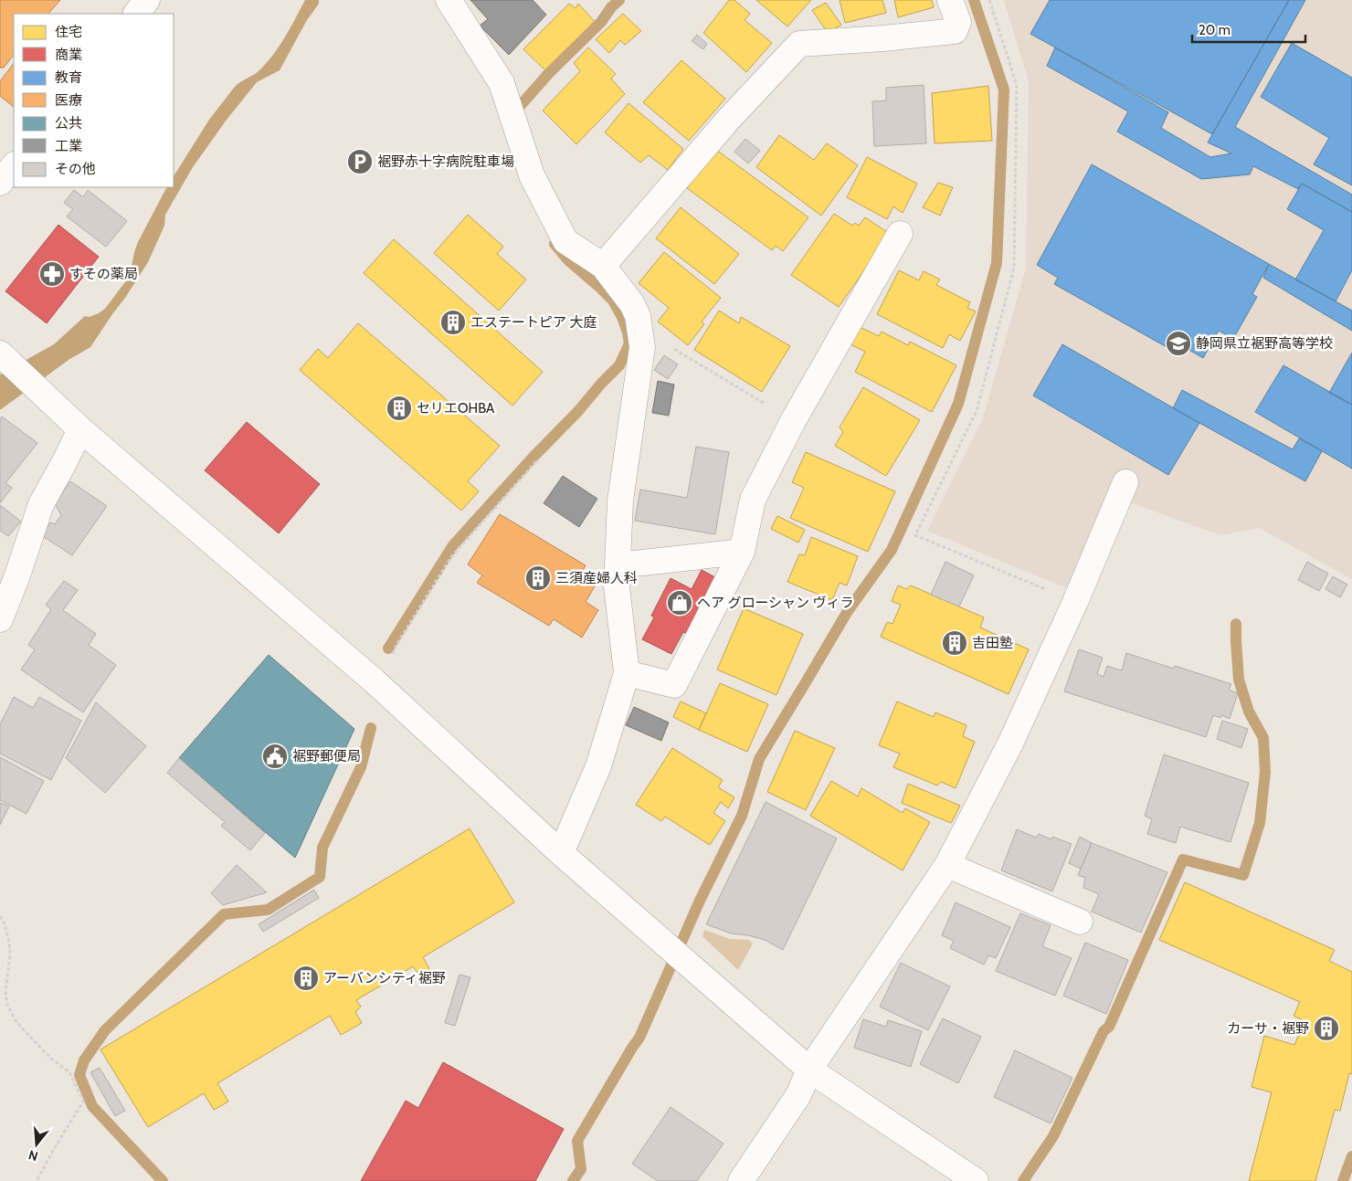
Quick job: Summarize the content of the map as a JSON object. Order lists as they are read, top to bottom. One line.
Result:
{"places":{"parking":["裾野赤十字病院駐車場"],"pharmacy":["すその薬局"],"building":["エステートピア 大庭","セリエOHBA","三須産婦人科","吉田塾","アーバンシティ裾野","カーサ・裾野"],"school or university":["静岡県立裾野高等学校"],"shop":["ヘア グローシャン ヴィラ"],"public building":["裾野郵便局"]},"legend":["住宅","商業","教育","医療","公共","工業","その他"],"scale_bar":"20 m","north":"bottom"}
